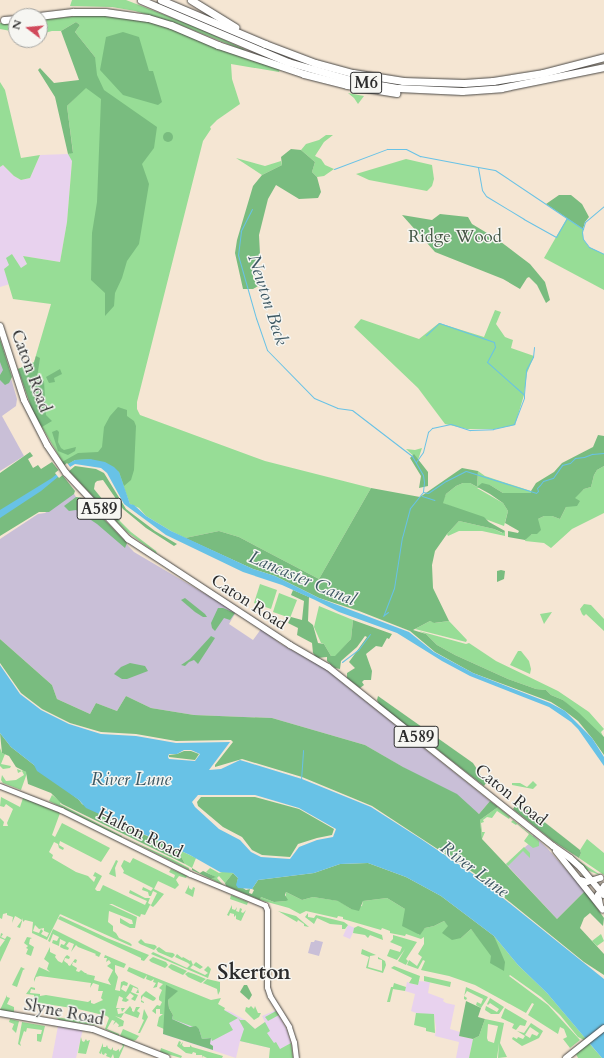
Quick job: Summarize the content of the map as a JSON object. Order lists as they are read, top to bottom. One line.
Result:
{"streets":{"highway":["M6"],"main road":["Caton Road","A589","Slyne Road"],"street":["Halton Road"]},"districts":["Skerton"],"water":["Newton Beck","Lancaster Canal","River Lune"],"parks":["Ridge Wood"],"north":"left"}
